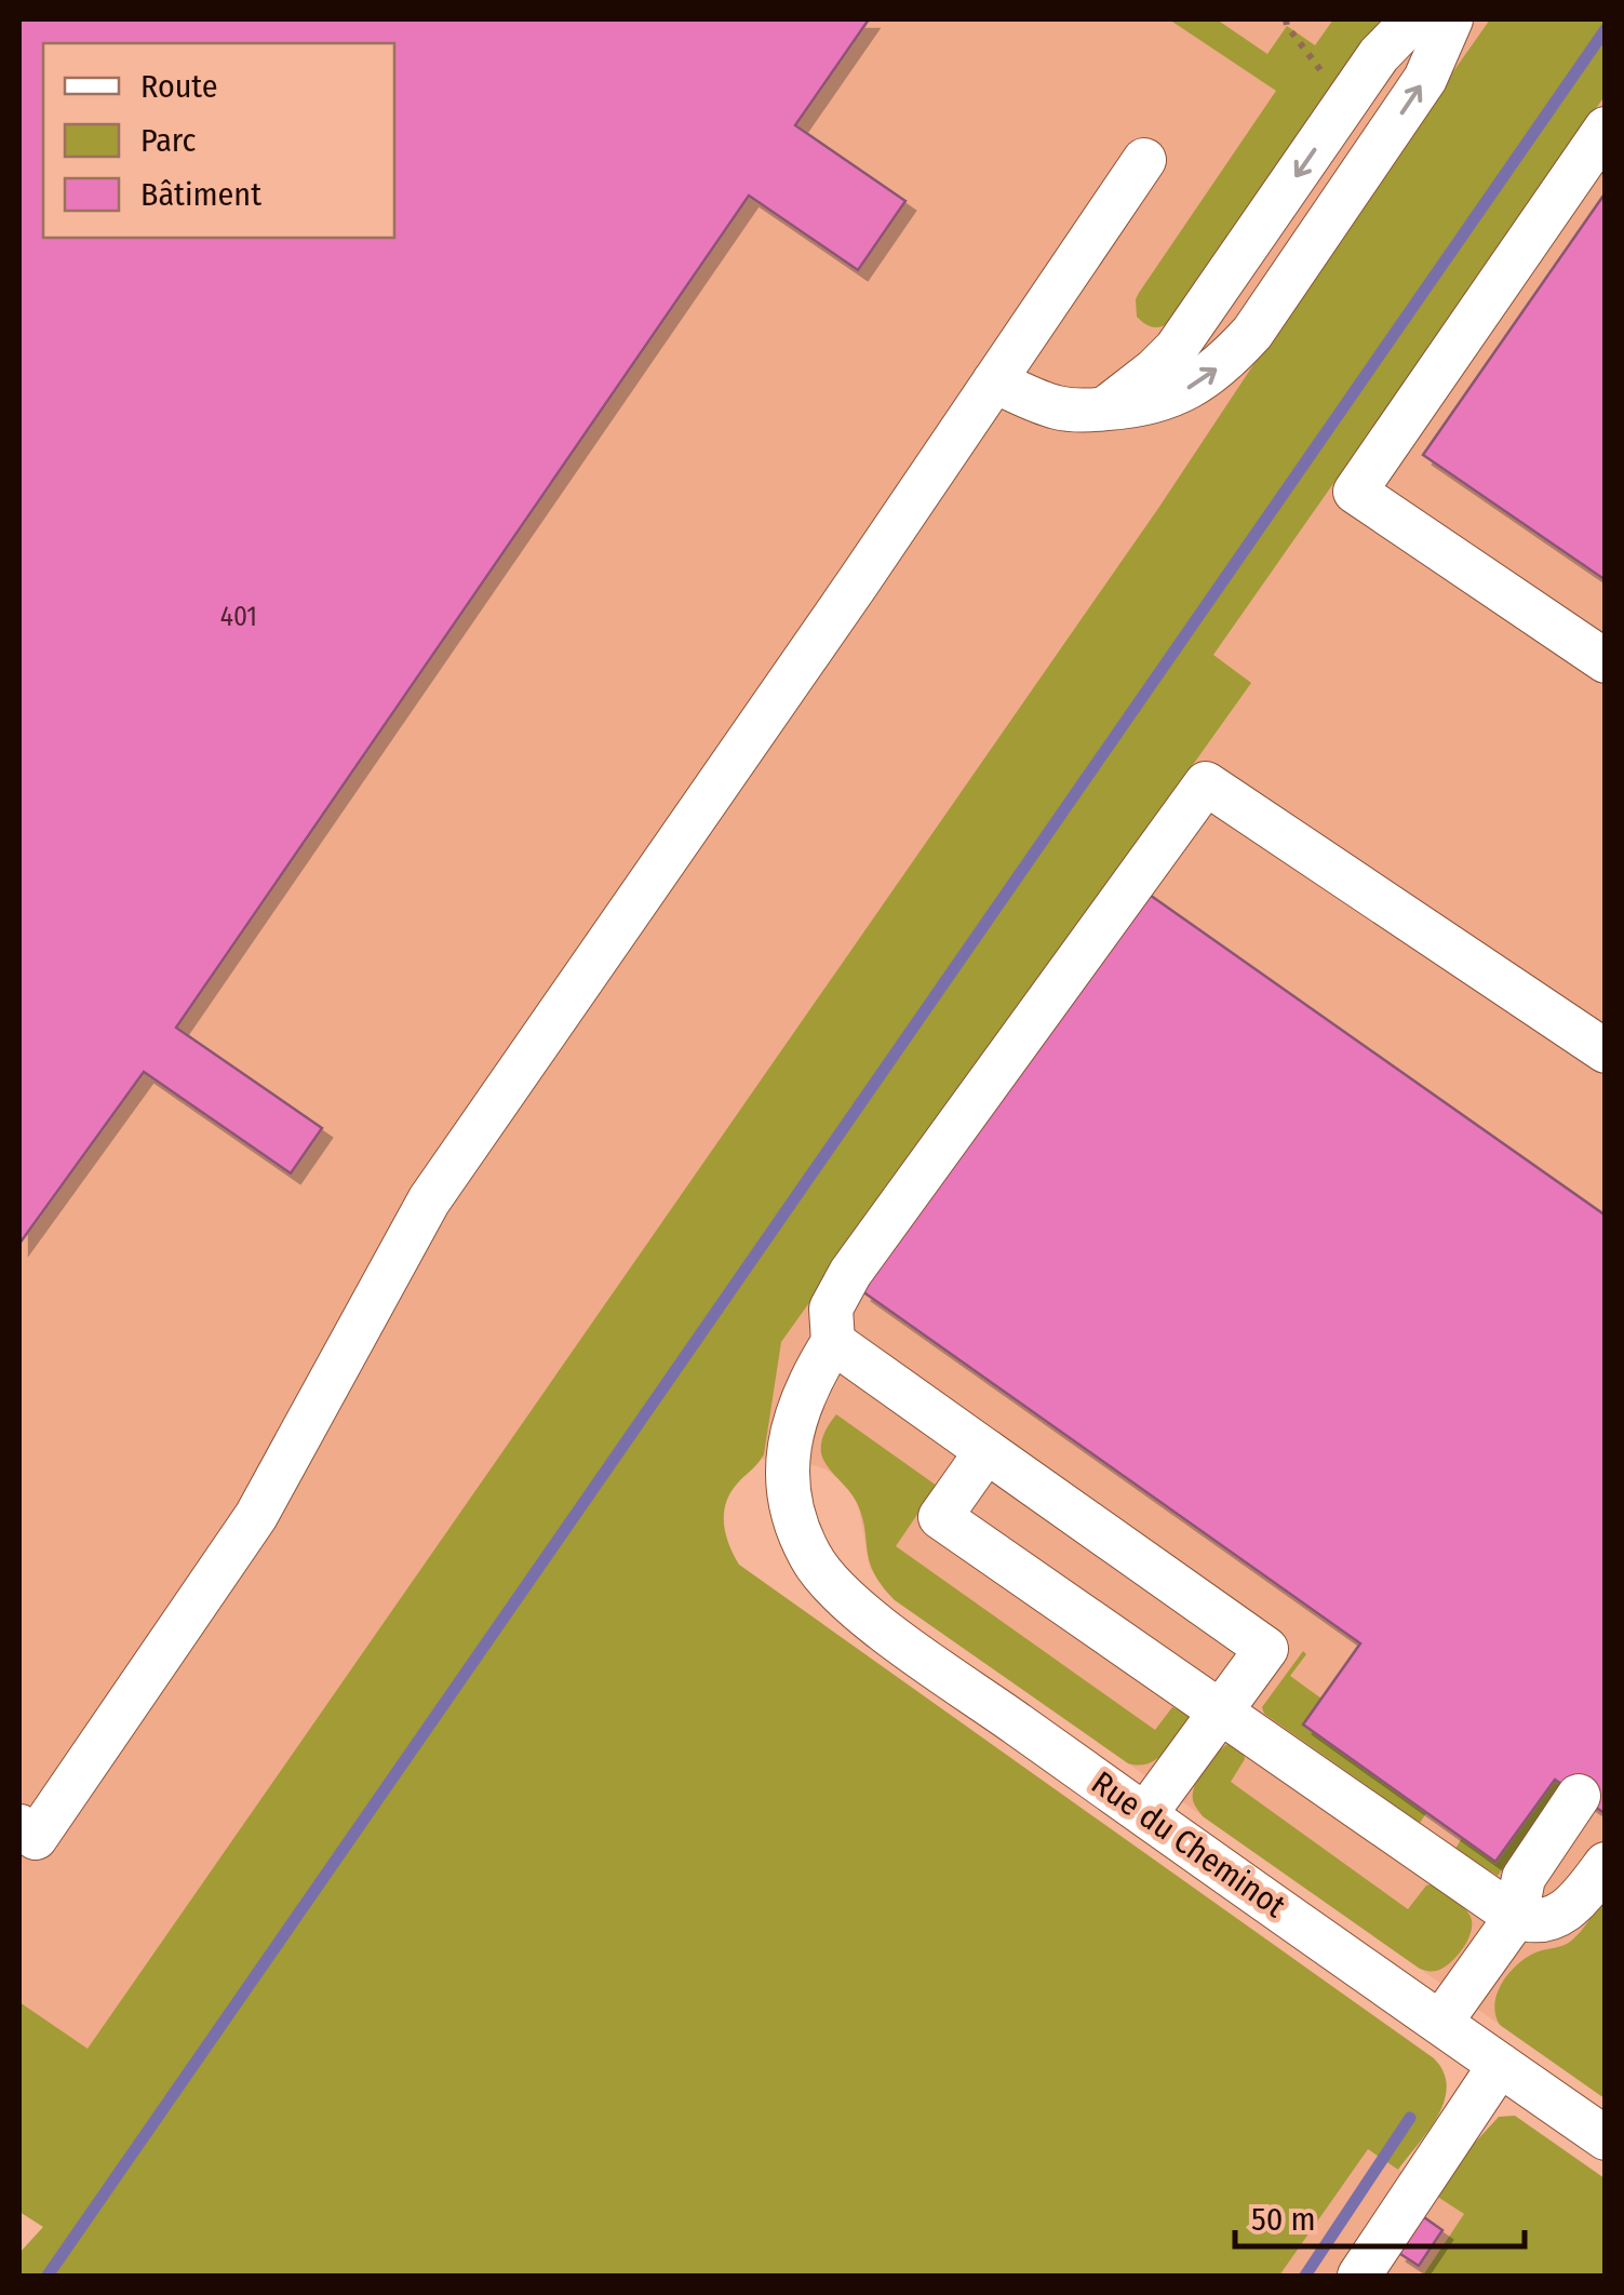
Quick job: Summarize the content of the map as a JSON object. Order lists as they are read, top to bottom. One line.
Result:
{"streets":{"street":["Rue du Cheminot"]},"house_numbers":["401"],"legend":["Route","Parc","Bâtiment"],"scale_bar":"50 m"}
